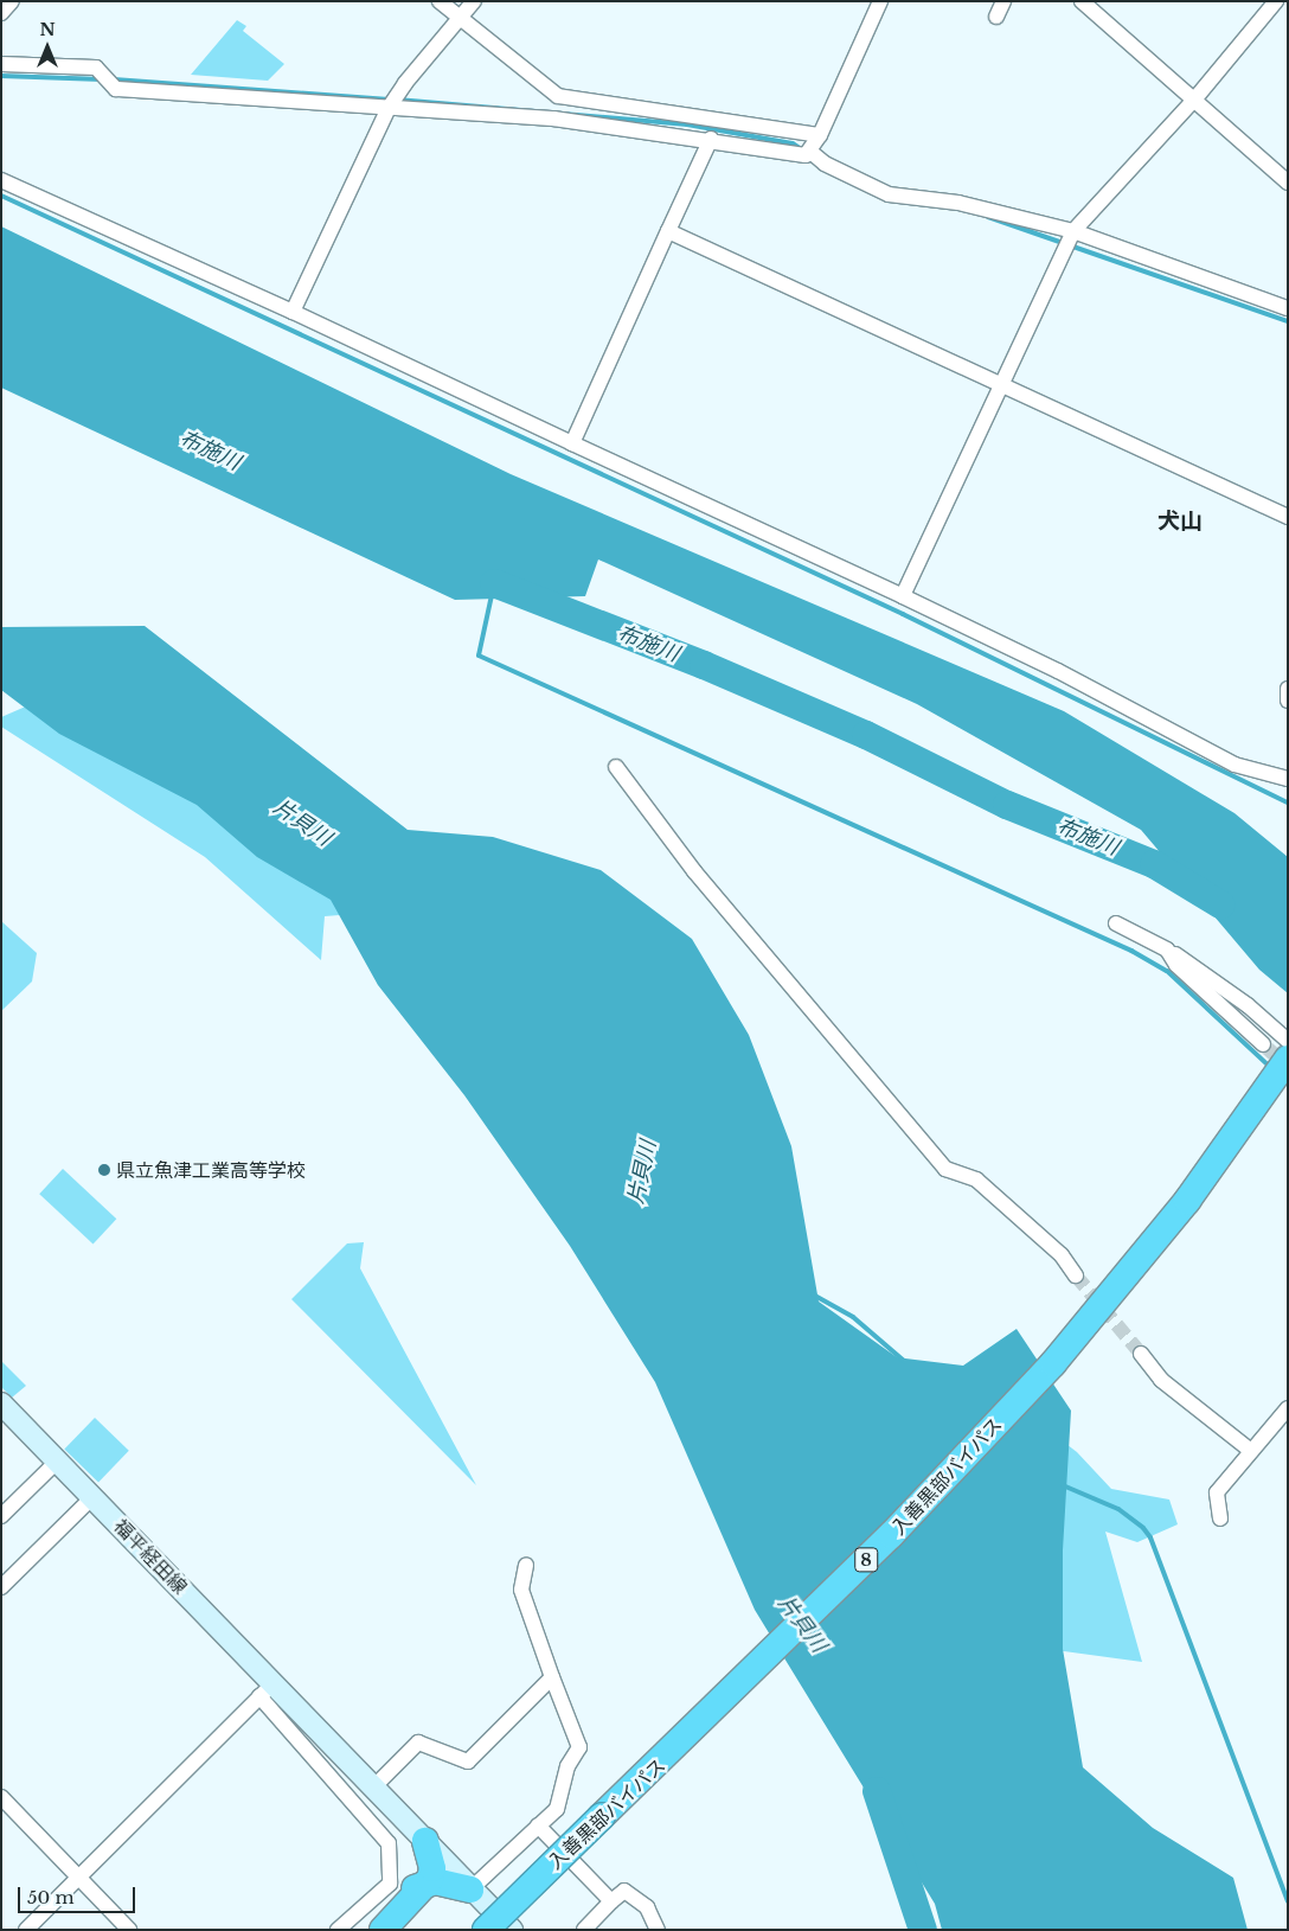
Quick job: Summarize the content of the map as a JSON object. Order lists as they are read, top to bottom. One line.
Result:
{"streets":{"highway":["入善黒部バイパス","8"],"main road":["福平経田線"]},"districts":["犬山"],"water":["布施川","片貝川"],"places":["県立魚津工業高等学校"],"scale_bar":"50 m","north":"top"}
